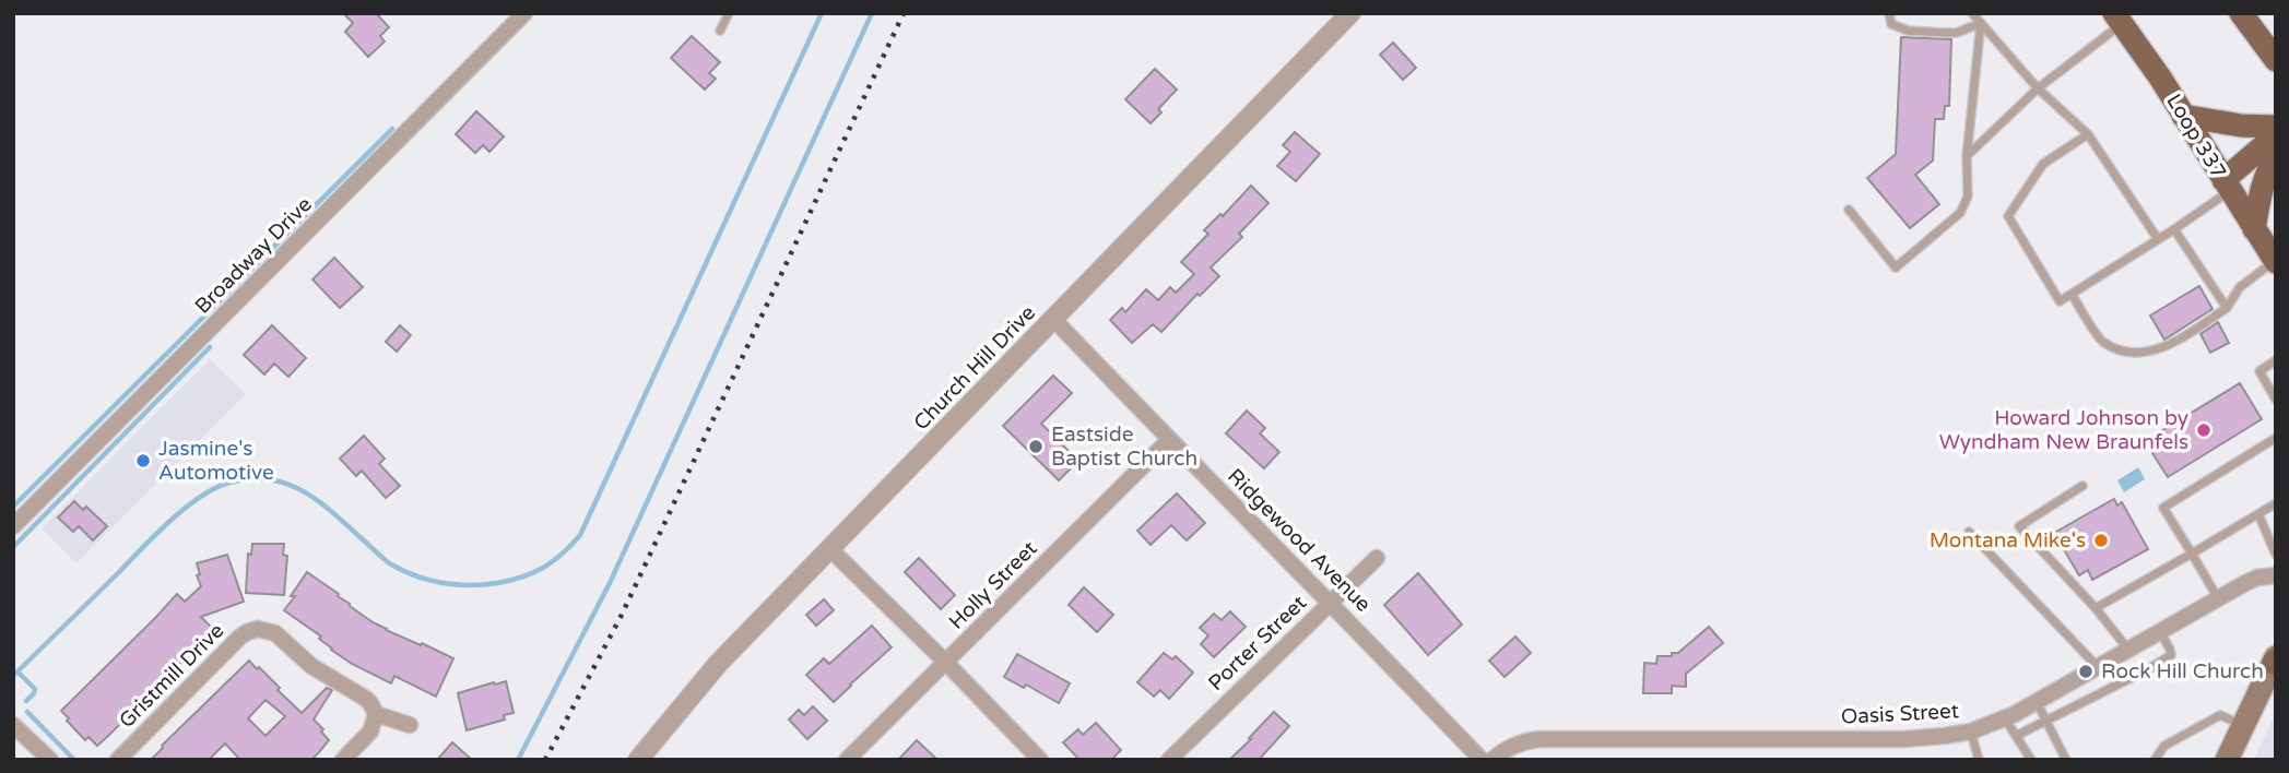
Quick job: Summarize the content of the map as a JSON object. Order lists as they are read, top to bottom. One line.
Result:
{"streets":{"main road":["Loop 337"],"street":["Broadway Drive","Church Hill Drive","Ridgewood Avenue","Holly Street","Porter Street","Gristmill Drive","Oasis Street"]},"crossings":[["Church Hill Drive","Ridgewood Avenue"],["Ridgewood Avenue","Holly Street"],["Ridgewood Avenue","Porter Street"]],"places":["Howard Johnson by Wyndham New Braunfels","Eastside Baptist Church","Jasmine's Automotive","Montana Mike's","Rock Hill Church"]}
